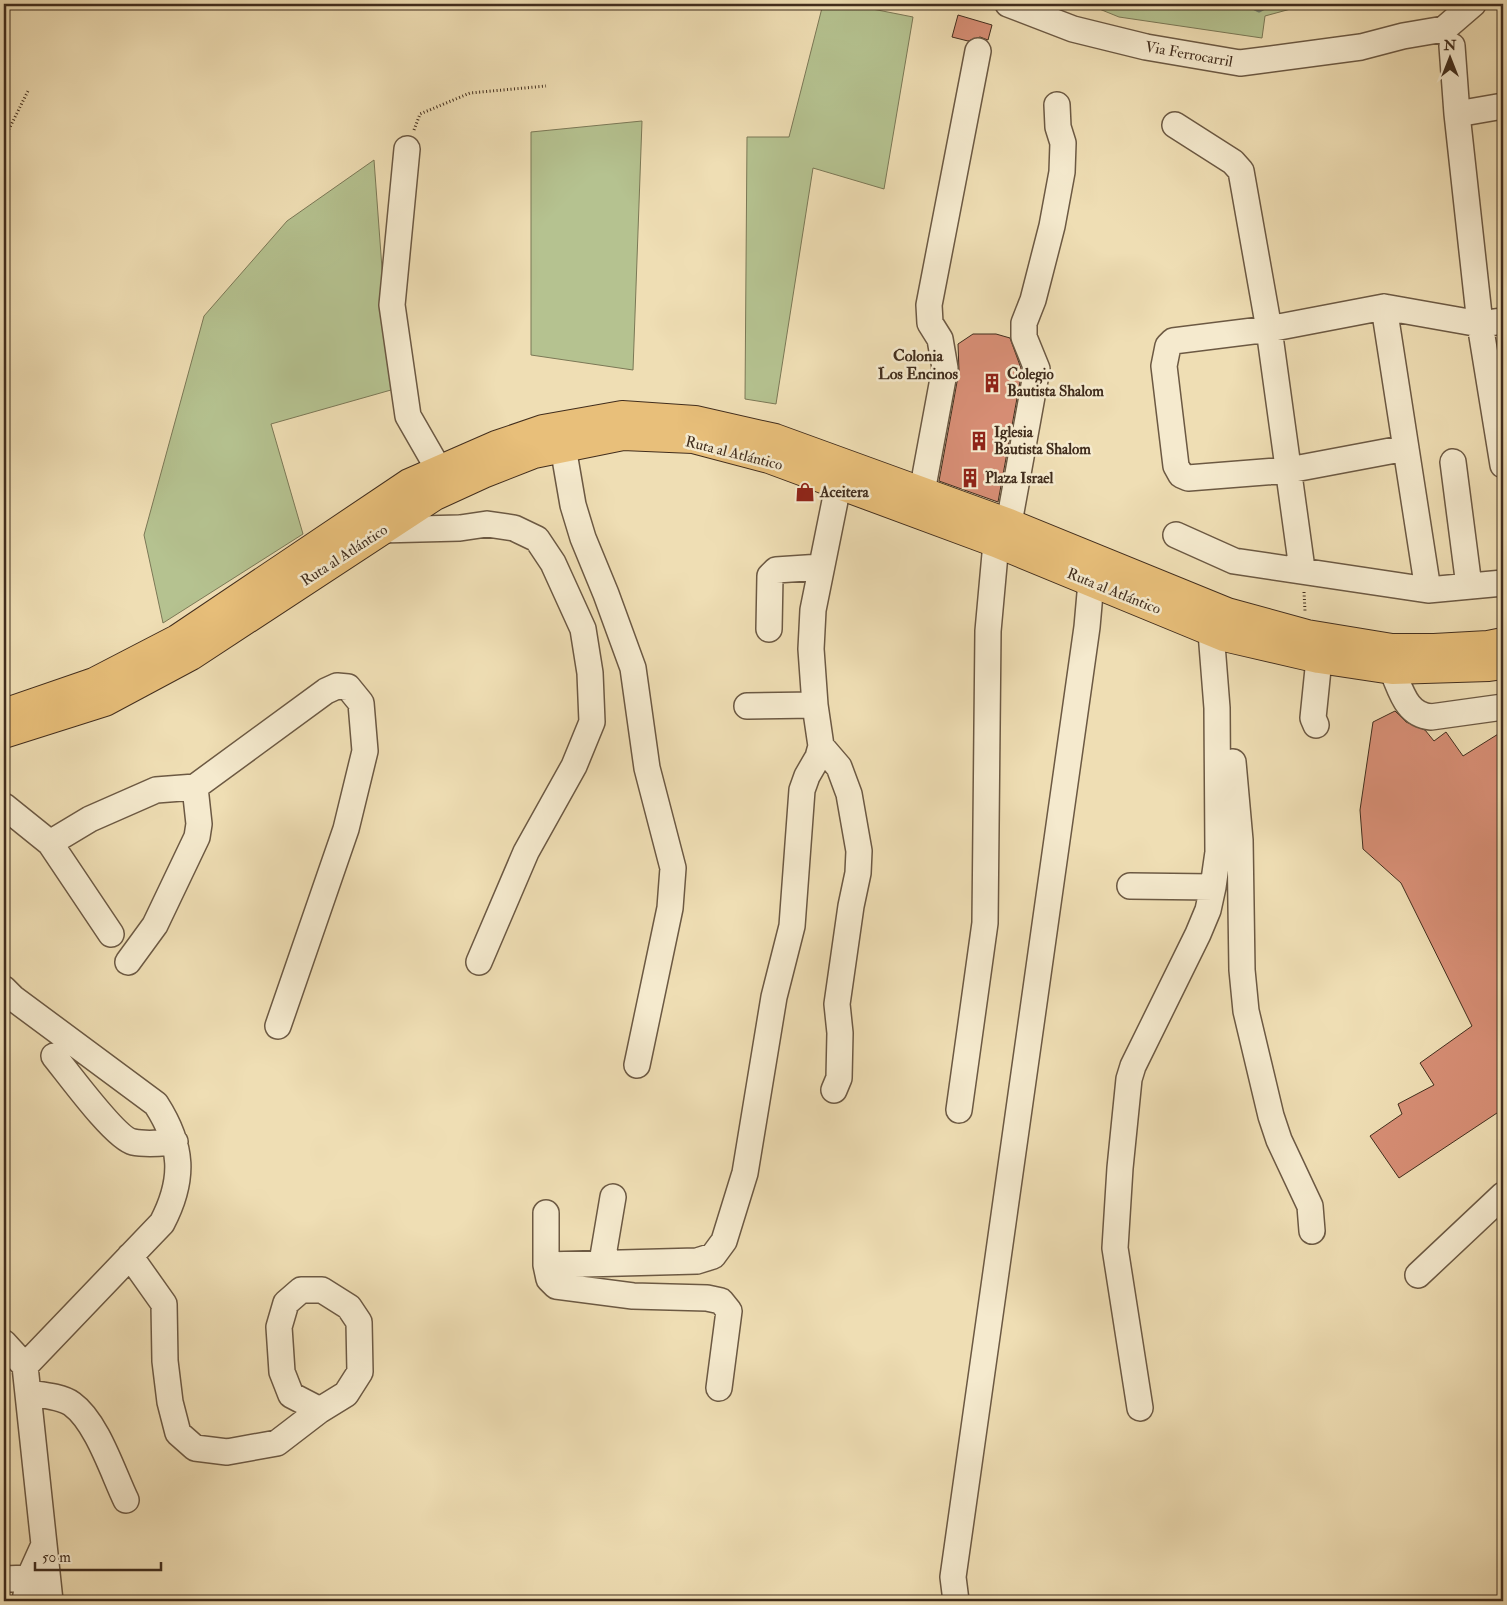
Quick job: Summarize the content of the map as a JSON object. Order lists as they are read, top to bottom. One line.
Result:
{"streets":{"highway":["Ruta al Atlántico"],"street":["Via Ferrocarril"]},"districts":["Colonia Los Encinos"],"places":{"building":["Colegio Bautista Shalom","Iglesia Bautista Shalom","Plaza Israel"],"shop":["Aceitera"]},"scale_bar":"50 m","north":"top"}
